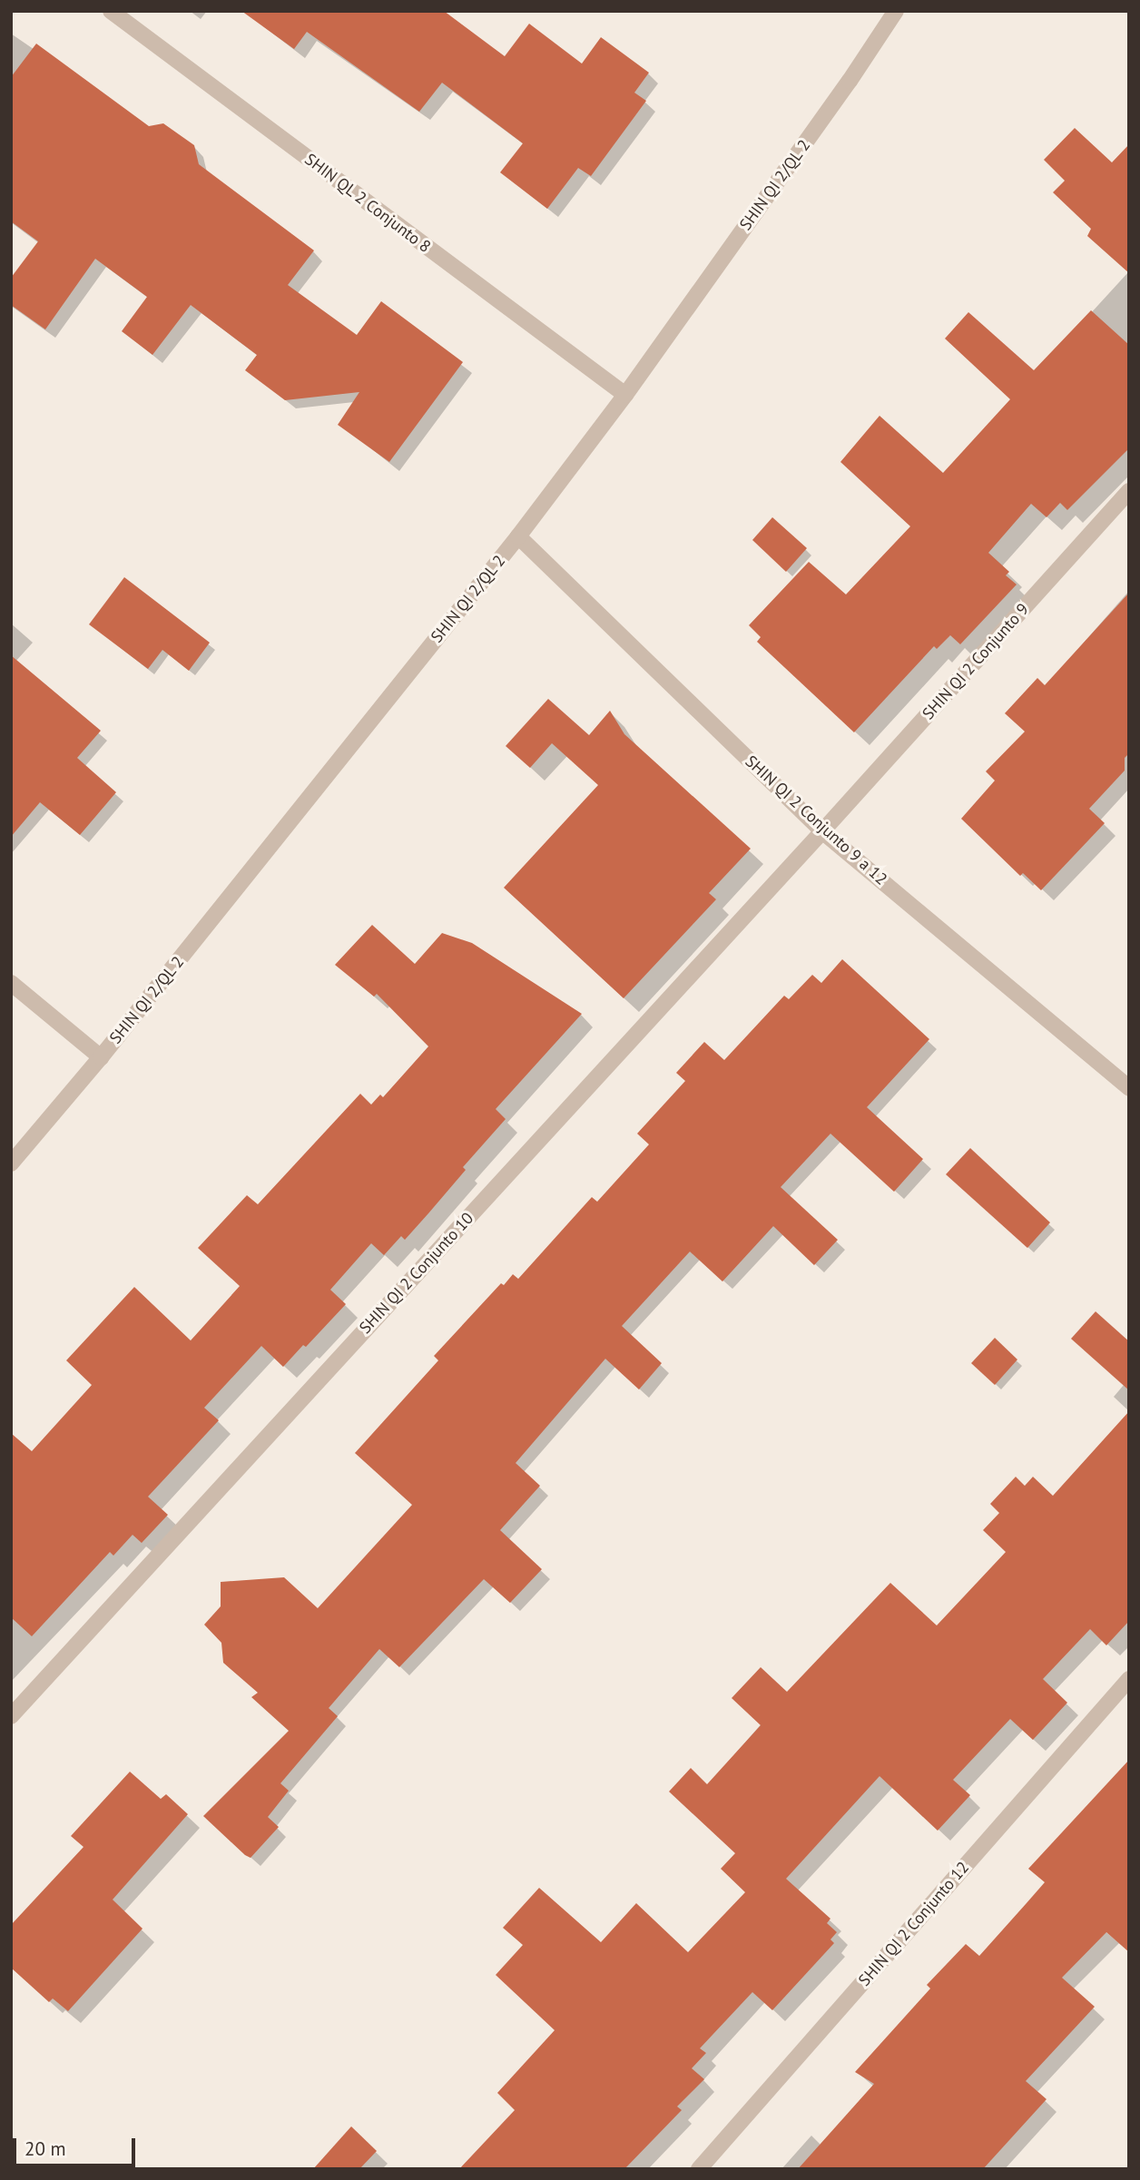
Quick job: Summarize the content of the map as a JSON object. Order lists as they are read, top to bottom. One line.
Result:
{"streets":{"street":["SHIN QI 2/QL 2","SHIN QL 2 Conjunto 8","SHIN QI 2 Conjunto 9","SHIN QI 2 Conjunto 9 a 12","SHIN QI 2 Conjunto 10","SHIN QI 2 Conjunto 12"]},"crossings":[["SHIN QI 2/QL 2","SHIN QL 2 Conjunto 8"],["SHIN QI 2/QL 2","SHIN QI 2 Conjunto 9 a 12"],["SHIN QI 2 Conjunto 9","SHIN QI 2 Conjunto 9 a 12"],["SHIN QI 2 Conjunto 9","SHIN QI 2 Conjunto 10"],["SHIN QI 2 Conjunto 9 a 12","SHIN QI 2 Conjunto 10"]],"scale_bar":"20 m"}
